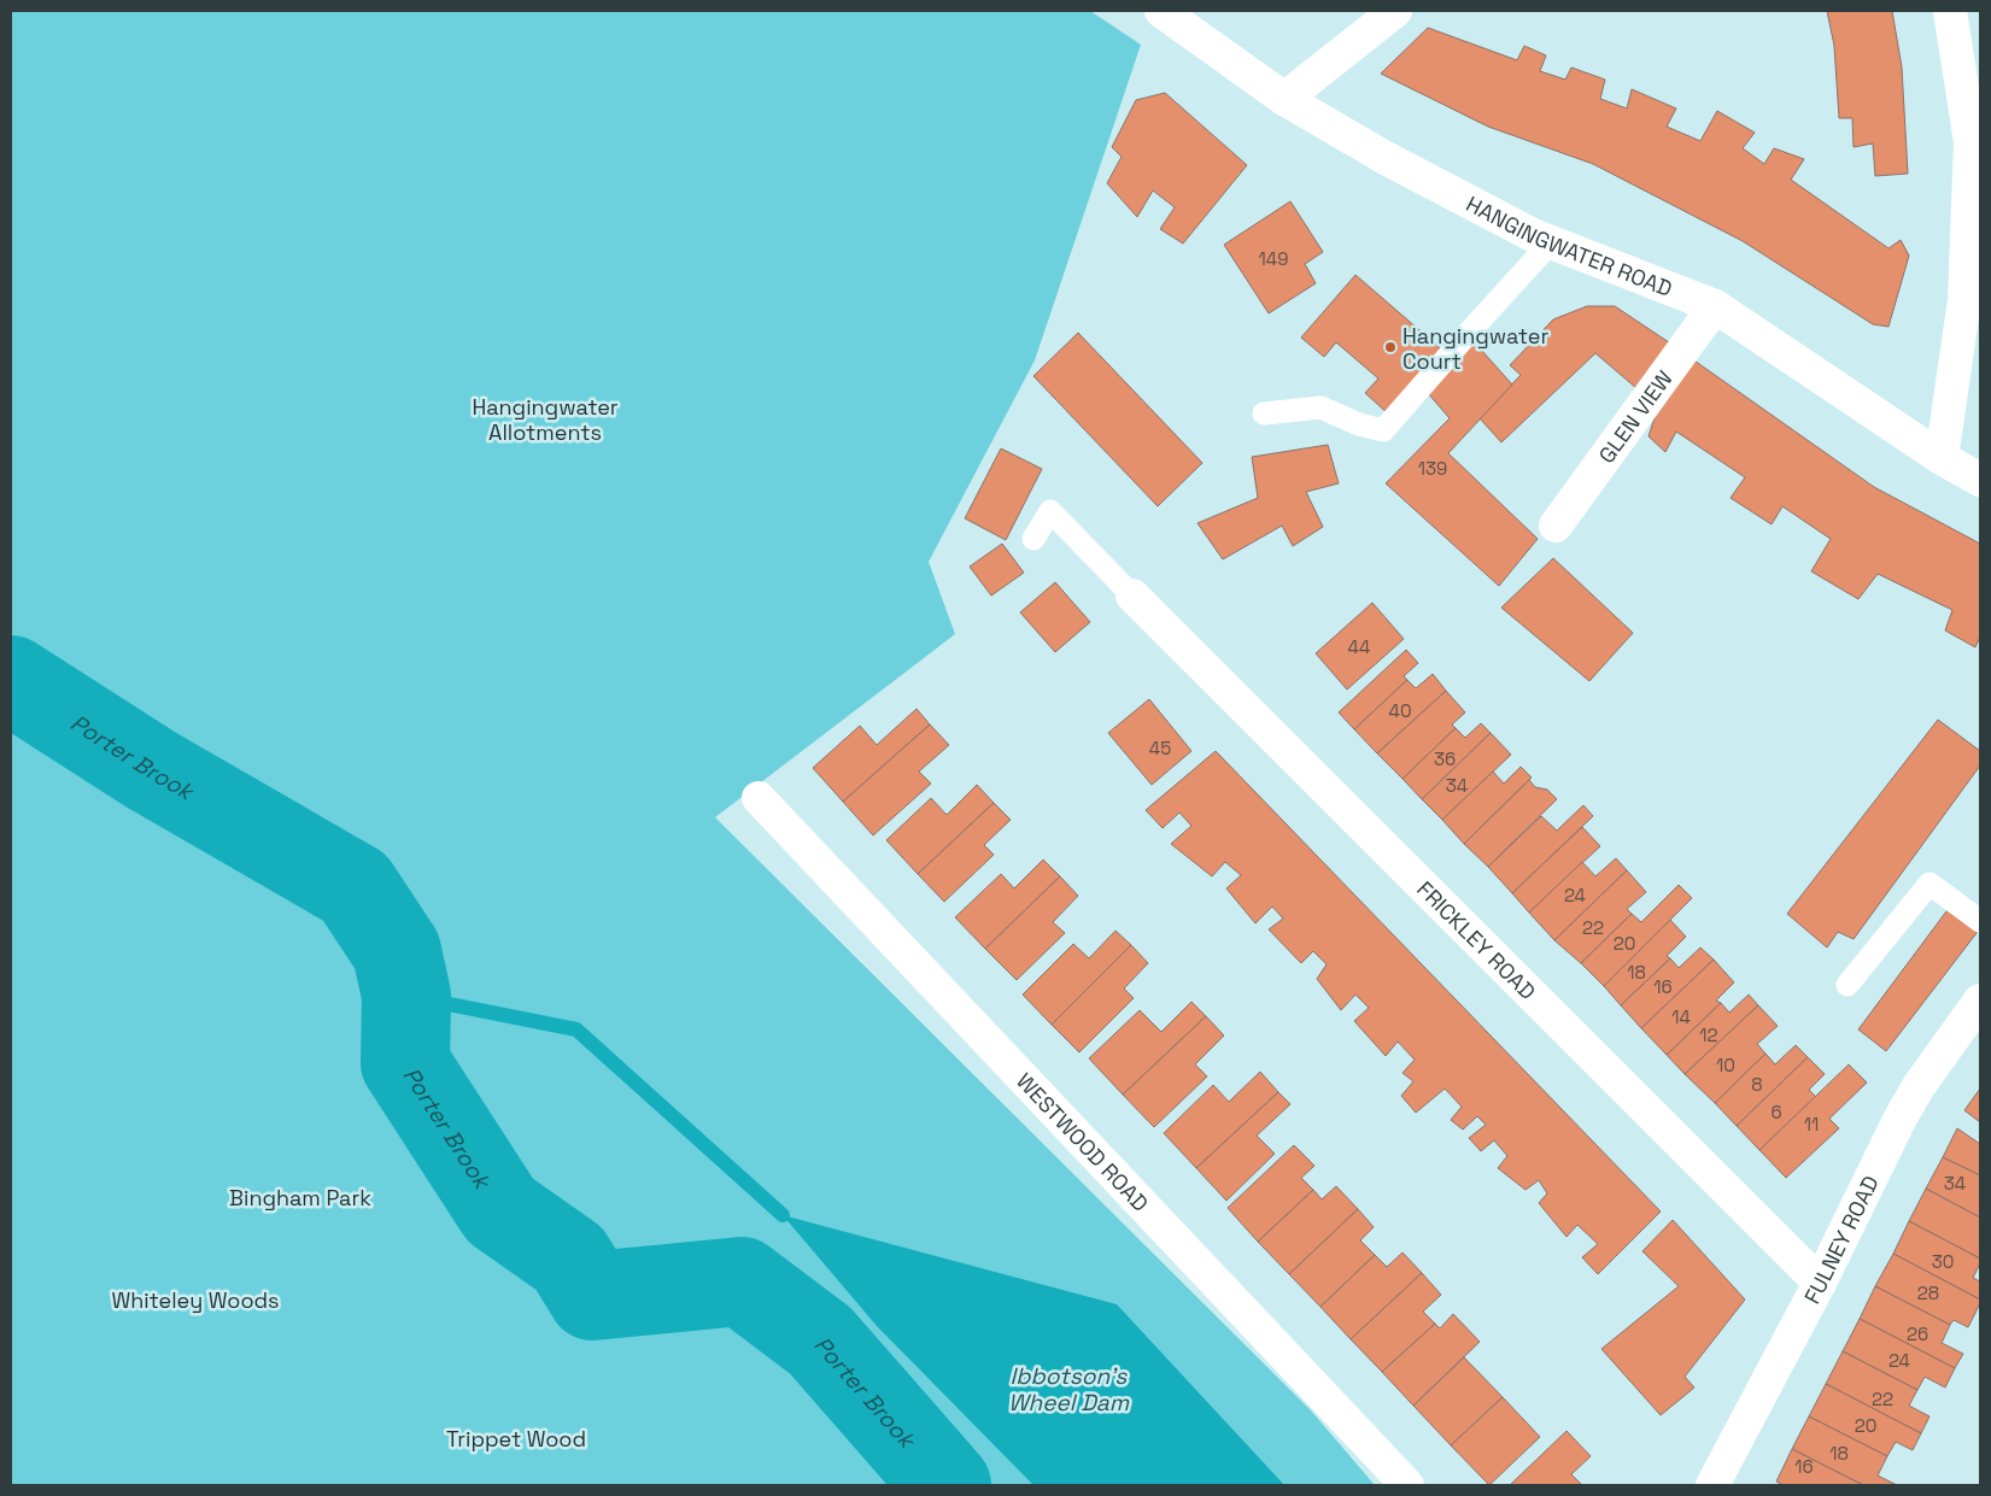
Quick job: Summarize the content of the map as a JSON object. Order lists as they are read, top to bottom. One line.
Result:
{"streets":{"street":["HANGINGWATER ROAD","GLEN VIEW","FRICKLEY ROAD","WESTWOOD ROAD","FULNEY ROAD"]},"crossings":[["HANGINGWATER ROAD","GLEN VIEW"],["FRICKLEY ROAD","FULNEY ROAD"]],"water":["Porter Brook","Ibbotson’s Wheel Dam"],"parks":["Hangingwater Allotments","Bingham Park","Whiteley Woods","Trippet Wood"],"places":["Hangingwater Court"],"house_numbers":["149","139","44","40","45","36","34","24","22","20","18","16","14","12","10","8","6","11","34","30","28","26","24","22","20","18","16"]}
